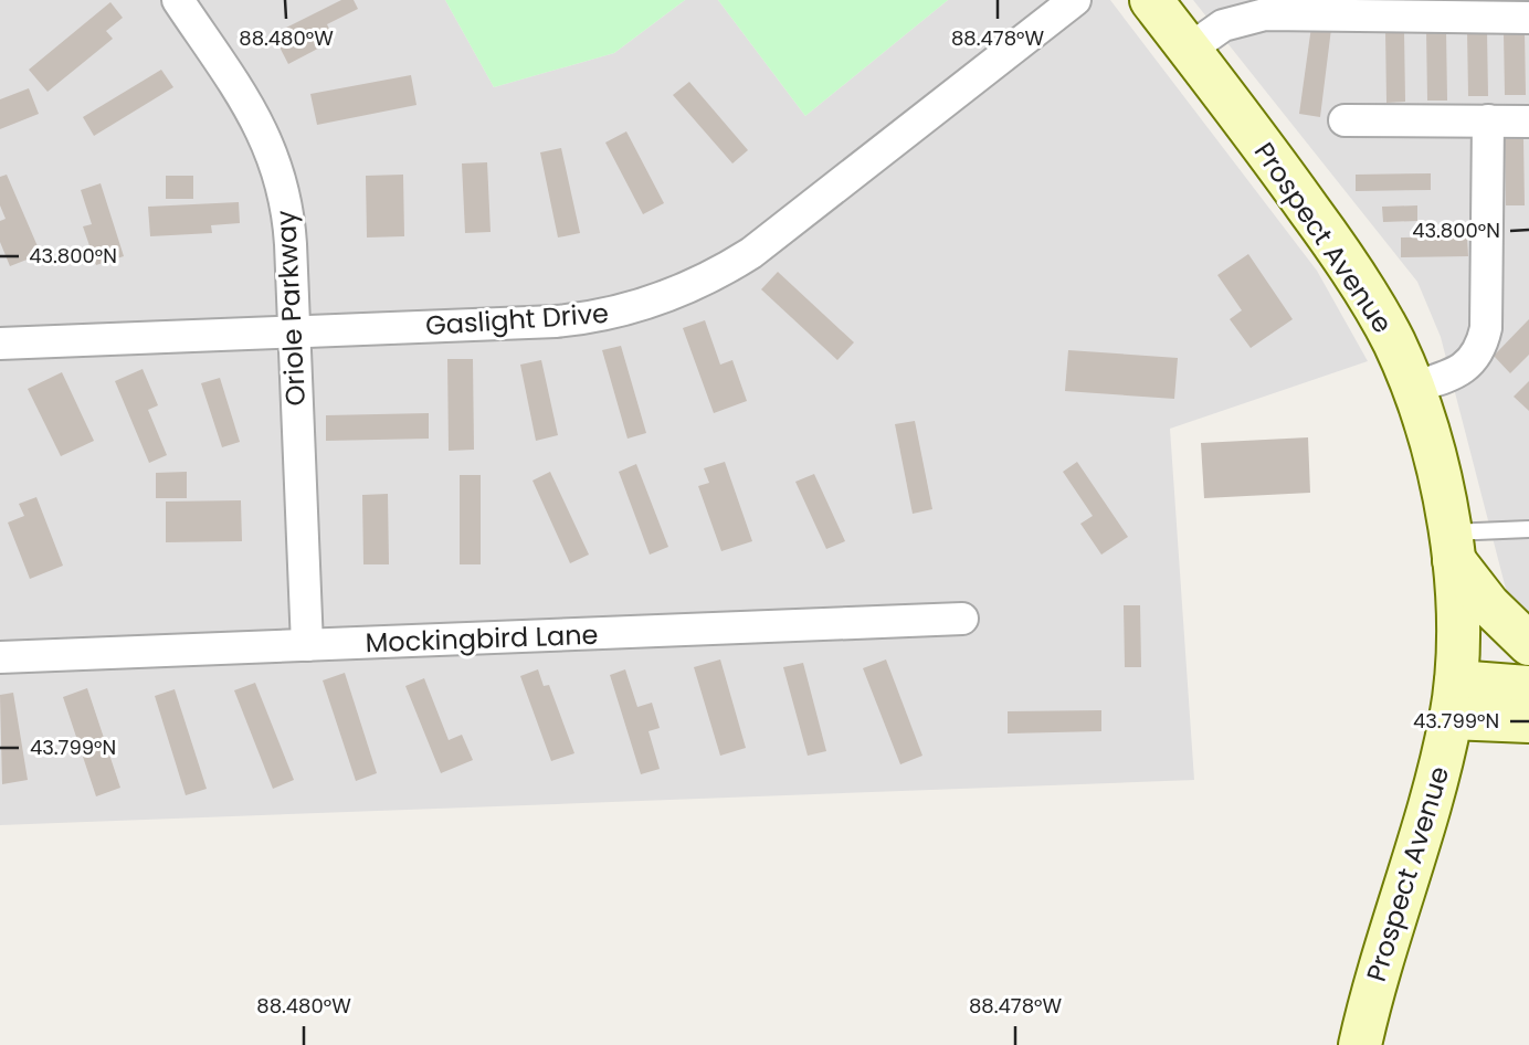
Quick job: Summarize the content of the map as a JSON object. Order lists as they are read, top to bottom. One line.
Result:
{"streets":{"main road":["Prospect Avenue"],"street":["Oriole Parkway","Gaslight Drive","Mockingbird Lane"]},"crossings":[["Oriole Parkway","Gaslight Drive"],["Oriole Parkway","Mockingbird Lane"]],"coordinates":["88.480°W","88.478°W","43.800°N","43.799°N"]}
